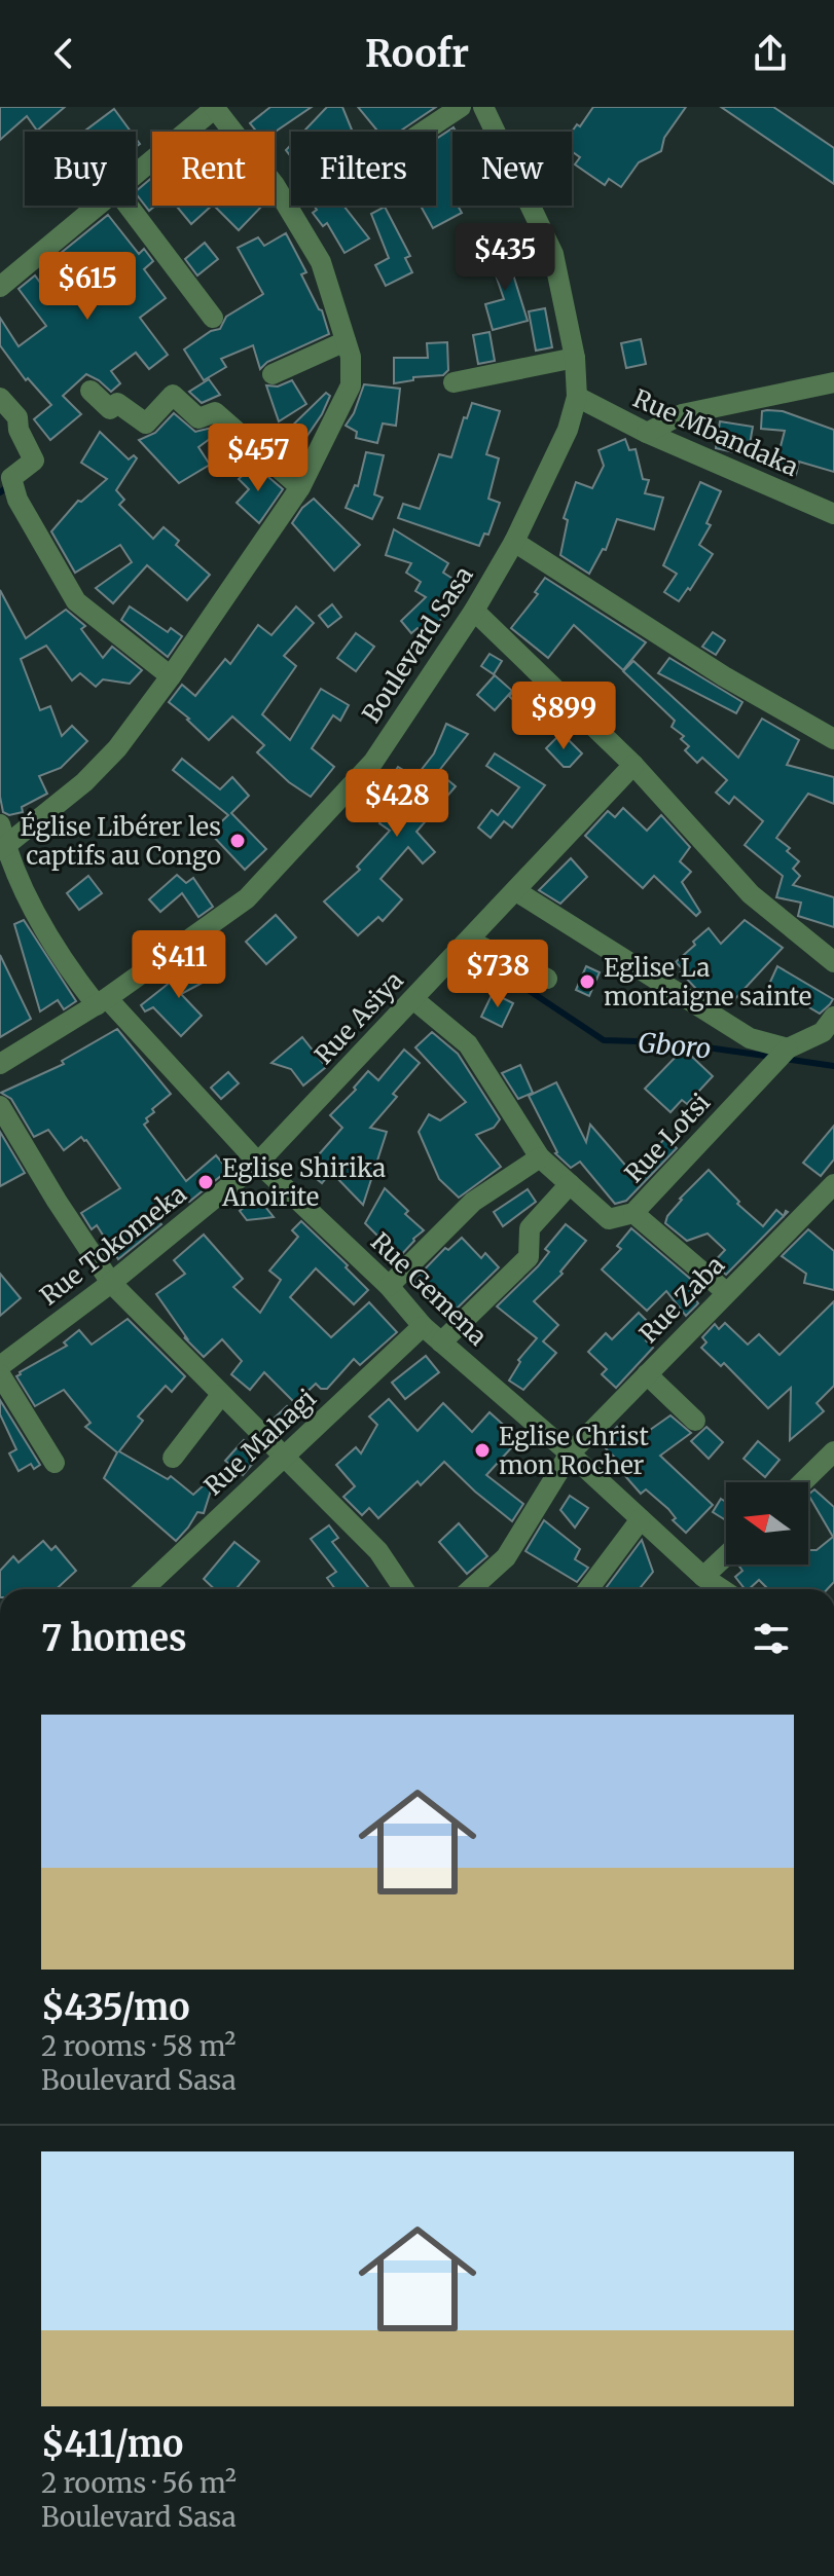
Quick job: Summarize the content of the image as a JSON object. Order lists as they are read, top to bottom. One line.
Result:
{"streets":{"street":["Rue Mbandaka","Boulevard Sasa","Rue Asiya","Rue Lotsi","Rue Tokomeka","Rue Gemena","Rue Zaba","Rue Mahagi"]},"crossings":[["Rue Mbandaka","Boulevard Sasa"],["Boulevard Sasa","Rue Gemena"],["Rue Asiya","Rue Lotsi"],["Rue Asiya","Rue Tokomeka"],["Rue Asiya","Rue Gemena"],["Rue Tokomeka","Rue Gemena"],["Rue Gemena","Rue Zaba"],["Rue Gemena","Rue Mahagi"]],"water":["Gboro"],"places":["Église Libérer les captifs au Congo","Eglise La montaigne sainte","Eglise Shirika Anoirite","Eglise Christ mon Rocher"],"north":"left","page":{"header":"Roofr","chip":["Buy","Rent","Filters","New"],"price":["$435","$615","$457","$899","$428","$411","$738"],"heading":"7 homes","list":[{"name":"$435/mo","note":"2 rooms · 58 m² · Boulevard Sasa"},{"name":"$411/mo","note":"2 rooms · 56 m² · Boulevard Sasa"}]}}
